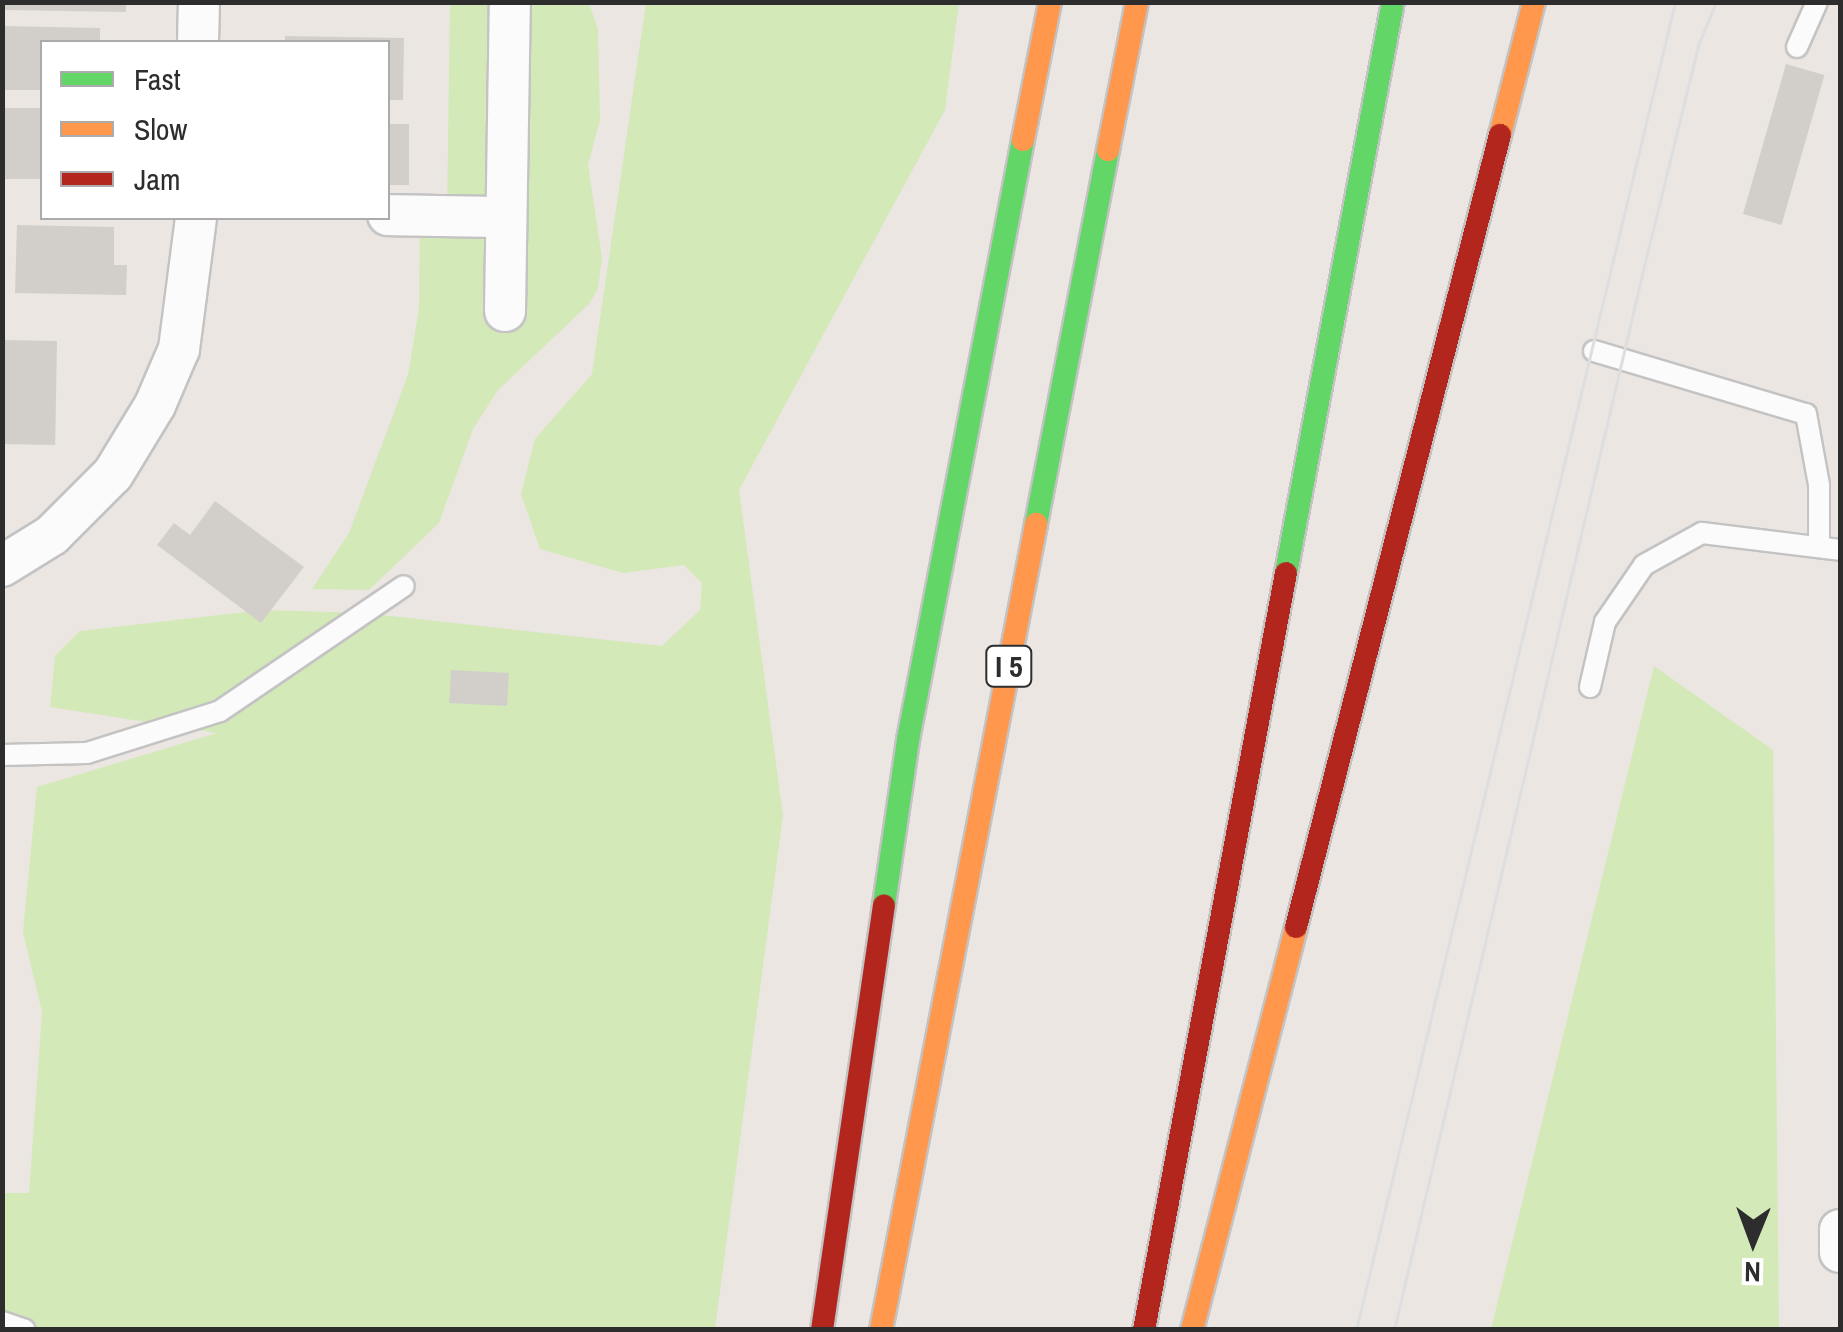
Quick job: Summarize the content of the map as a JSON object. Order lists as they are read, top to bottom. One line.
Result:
{"streets":{"highway":["I 5"]},"legend":["Fast","Slow","Jam"],"north":"bottom"}
